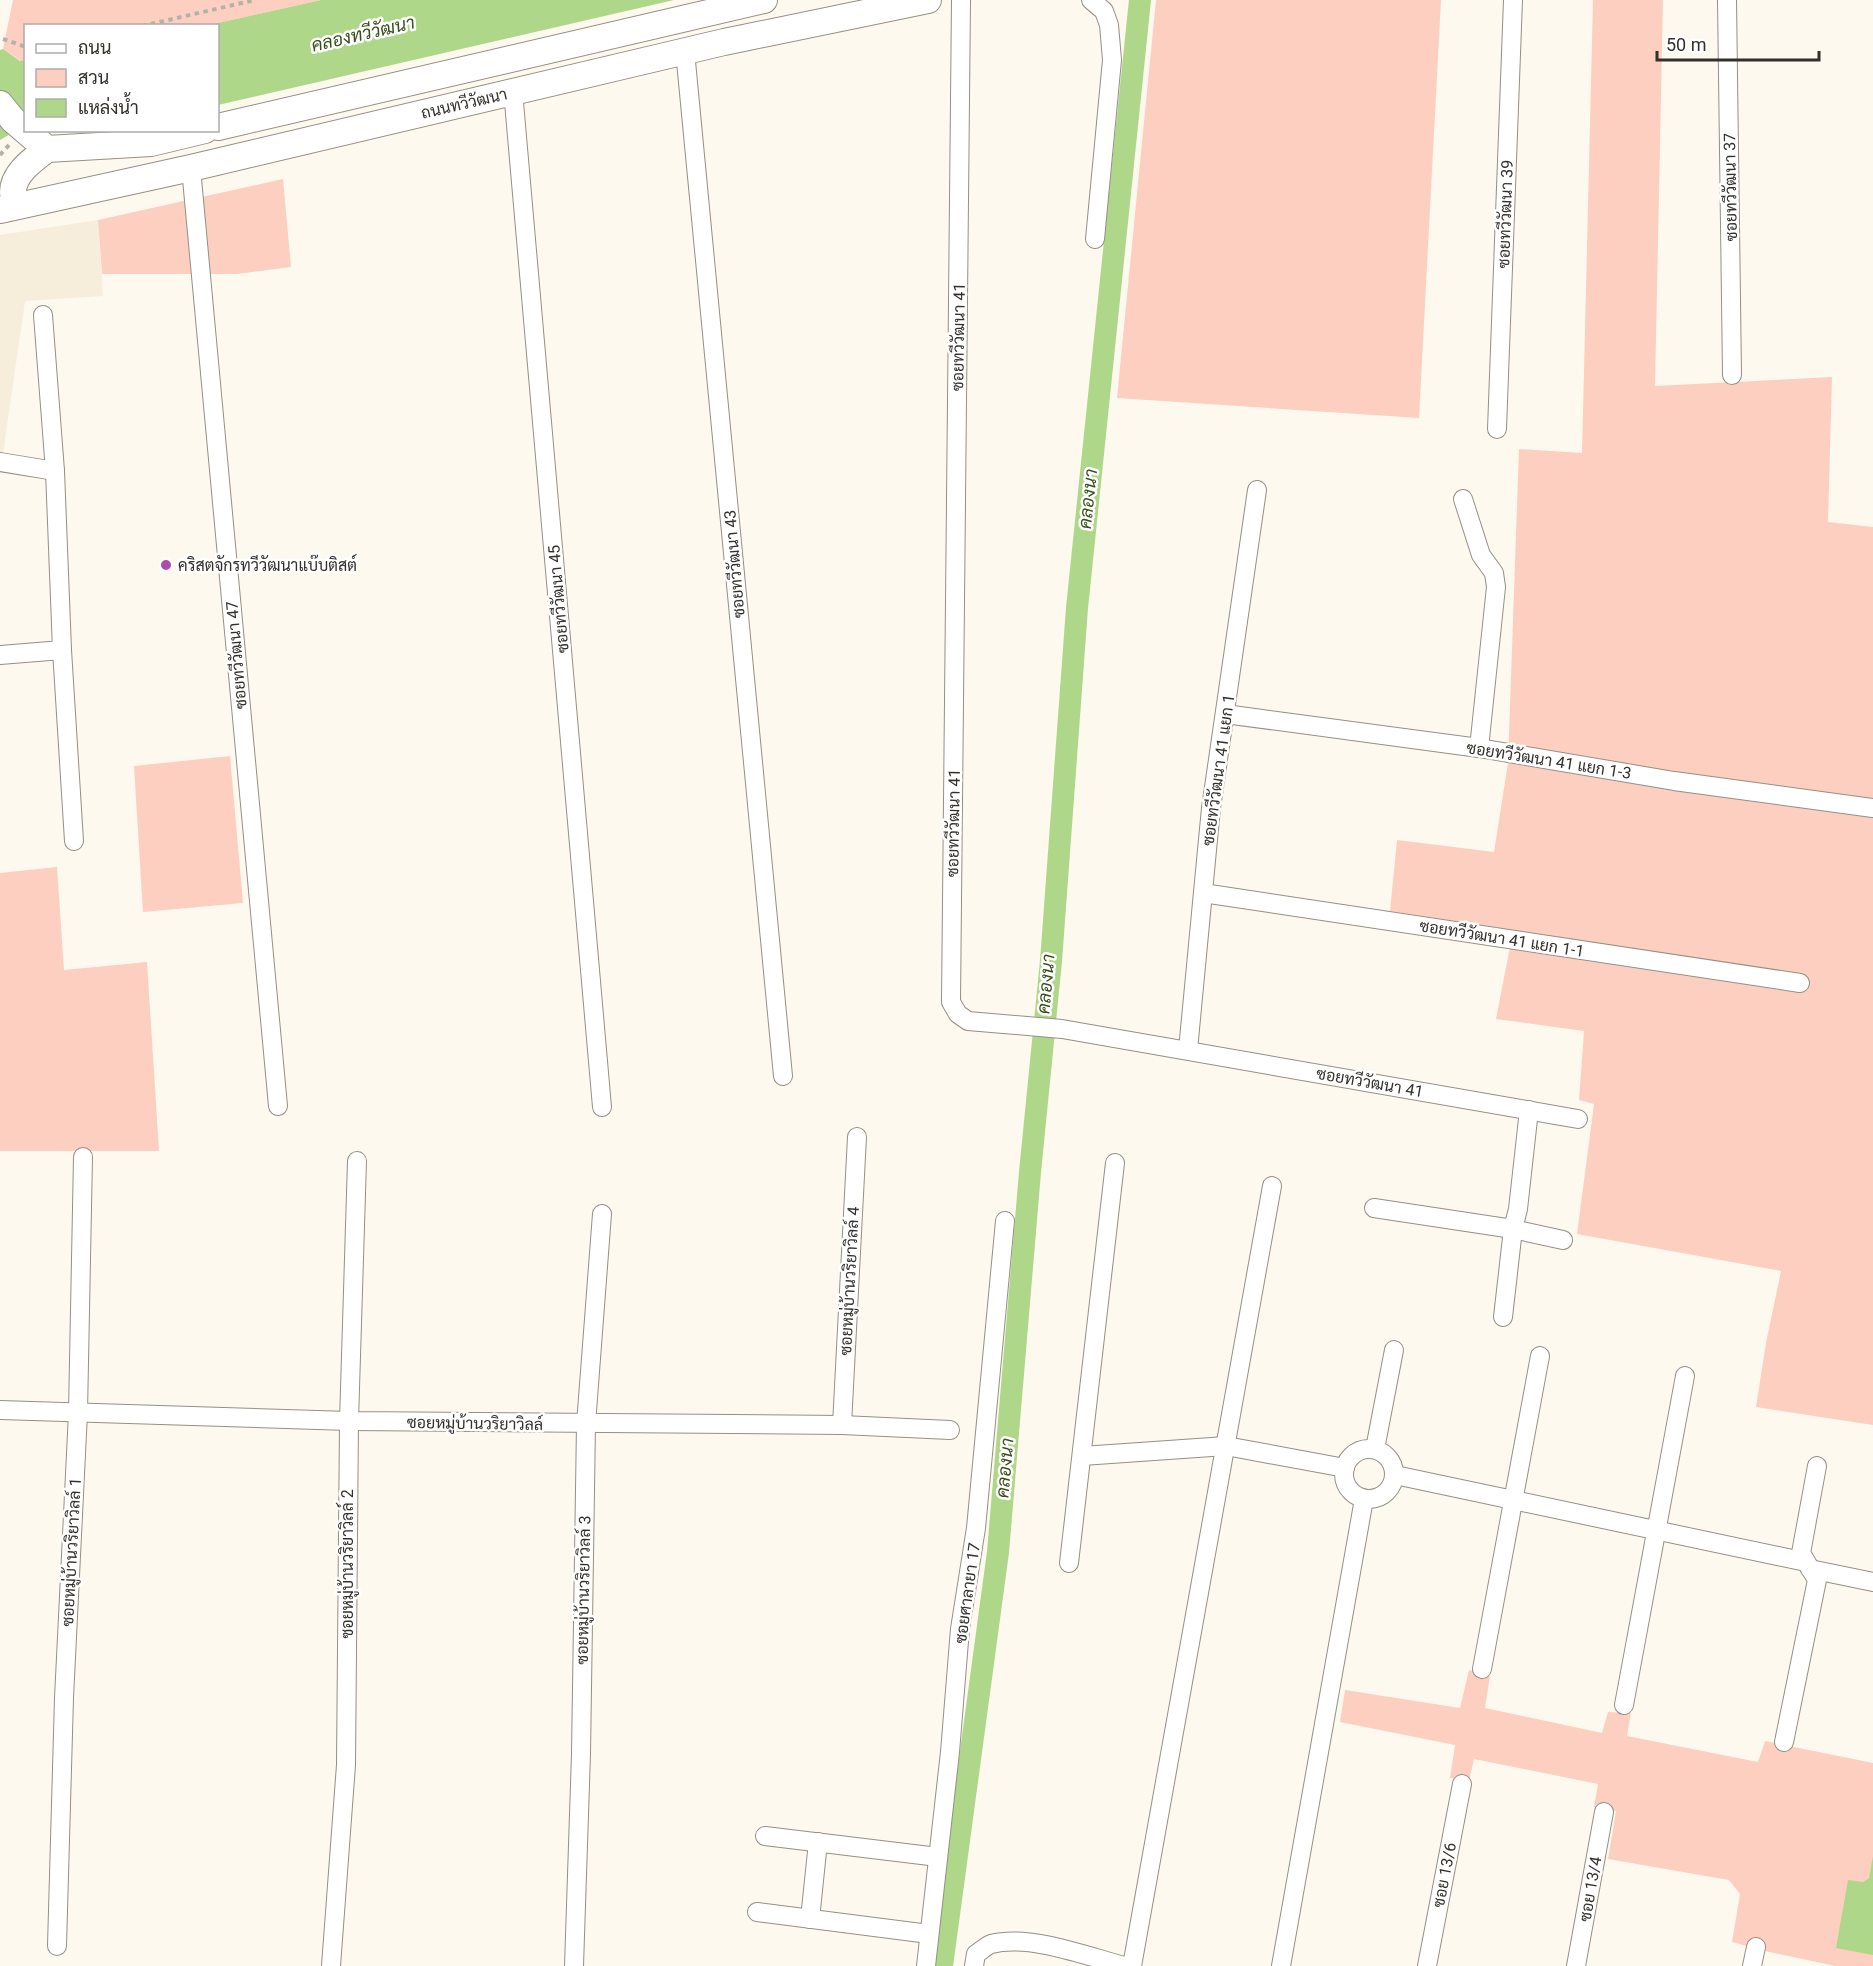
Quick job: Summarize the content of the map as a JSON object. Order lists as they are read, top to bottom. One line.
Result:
{"streets":{"main road":["ถนนทวีวัฒนา"],"street":["ซอยทวีวัฒนา 37","ซอยทวีวัฒนา 39","ซอยทวีวัฒนา 41","ซอยทวีวัฒนา 43","ซอยทวีวัฒนา 45","ซอยทวีวัฒนา 47","ซอยทวีวัฒนา 41 แยก 1-3","ซอยทวีวัฒนา 41 แยก 1","ซอยทวีวัฒนา 41 แยก 1-1","ซอยหมู่บ้านวริยาวิลล์ 4","ซอยหมู่บ้านวริยาวิลล์","ซอยหมู่บ้านวริยาวิลล์ 1","ซอยหมู่บ้านวริยาวิลล์ 2","ซอยหมู่บ้านวริยาวิลล์ 3","ซอยศาลายา 17","ซอย 13/6","ซอย 13/4"]},"crossings":[["ถนนทวีวัฒนา","ซอยทวีวัฒนา 43"],["ถนนทวีวัฒนา","ซอยทวีวัฒนา 45"],["ถนนทวีวัฒนา","ซอยทวีวัฒนา 47"],["ซอยทวีวัฒนา 41","ซอยทวีวัฒนา 41 แยก 1"],["ซอยทวีวัฒนา 41 แยก 1-3","ซอยทวีวัฒนา 41 แยก 1"],["ซอยทวีวัฒนา 41 แยก 1","ซอยทวีวัฒนา 41 แยก 1-1"],["ซอยหมู่บ้านวริยาวิลล์ 4","ซอยหมู่บ้านวริยาวิลล์"],["ซอยหมู่บ้านวริยาวิลล์","ซอยหมู่บ้านวริยาวิลล์ 1"],["ซอยหมู่บ้านวริยาวิลล์","ซอยหมู่บ้านวริยาวิลล์ 2"],["ซอยหมู่บ้านวริยาวิลล์","ซอยหมู่บ้านวริยาวิลล์ 3"]],"water":["คลองทวีวัฒนา","คลองนา"],"places":["คริสตจักรทวีวัฒนาแบ๊บติสต์"],"legend":["ถนน","สวน","แหล่งน้ำ"],"scale_bar":"50 m"}
